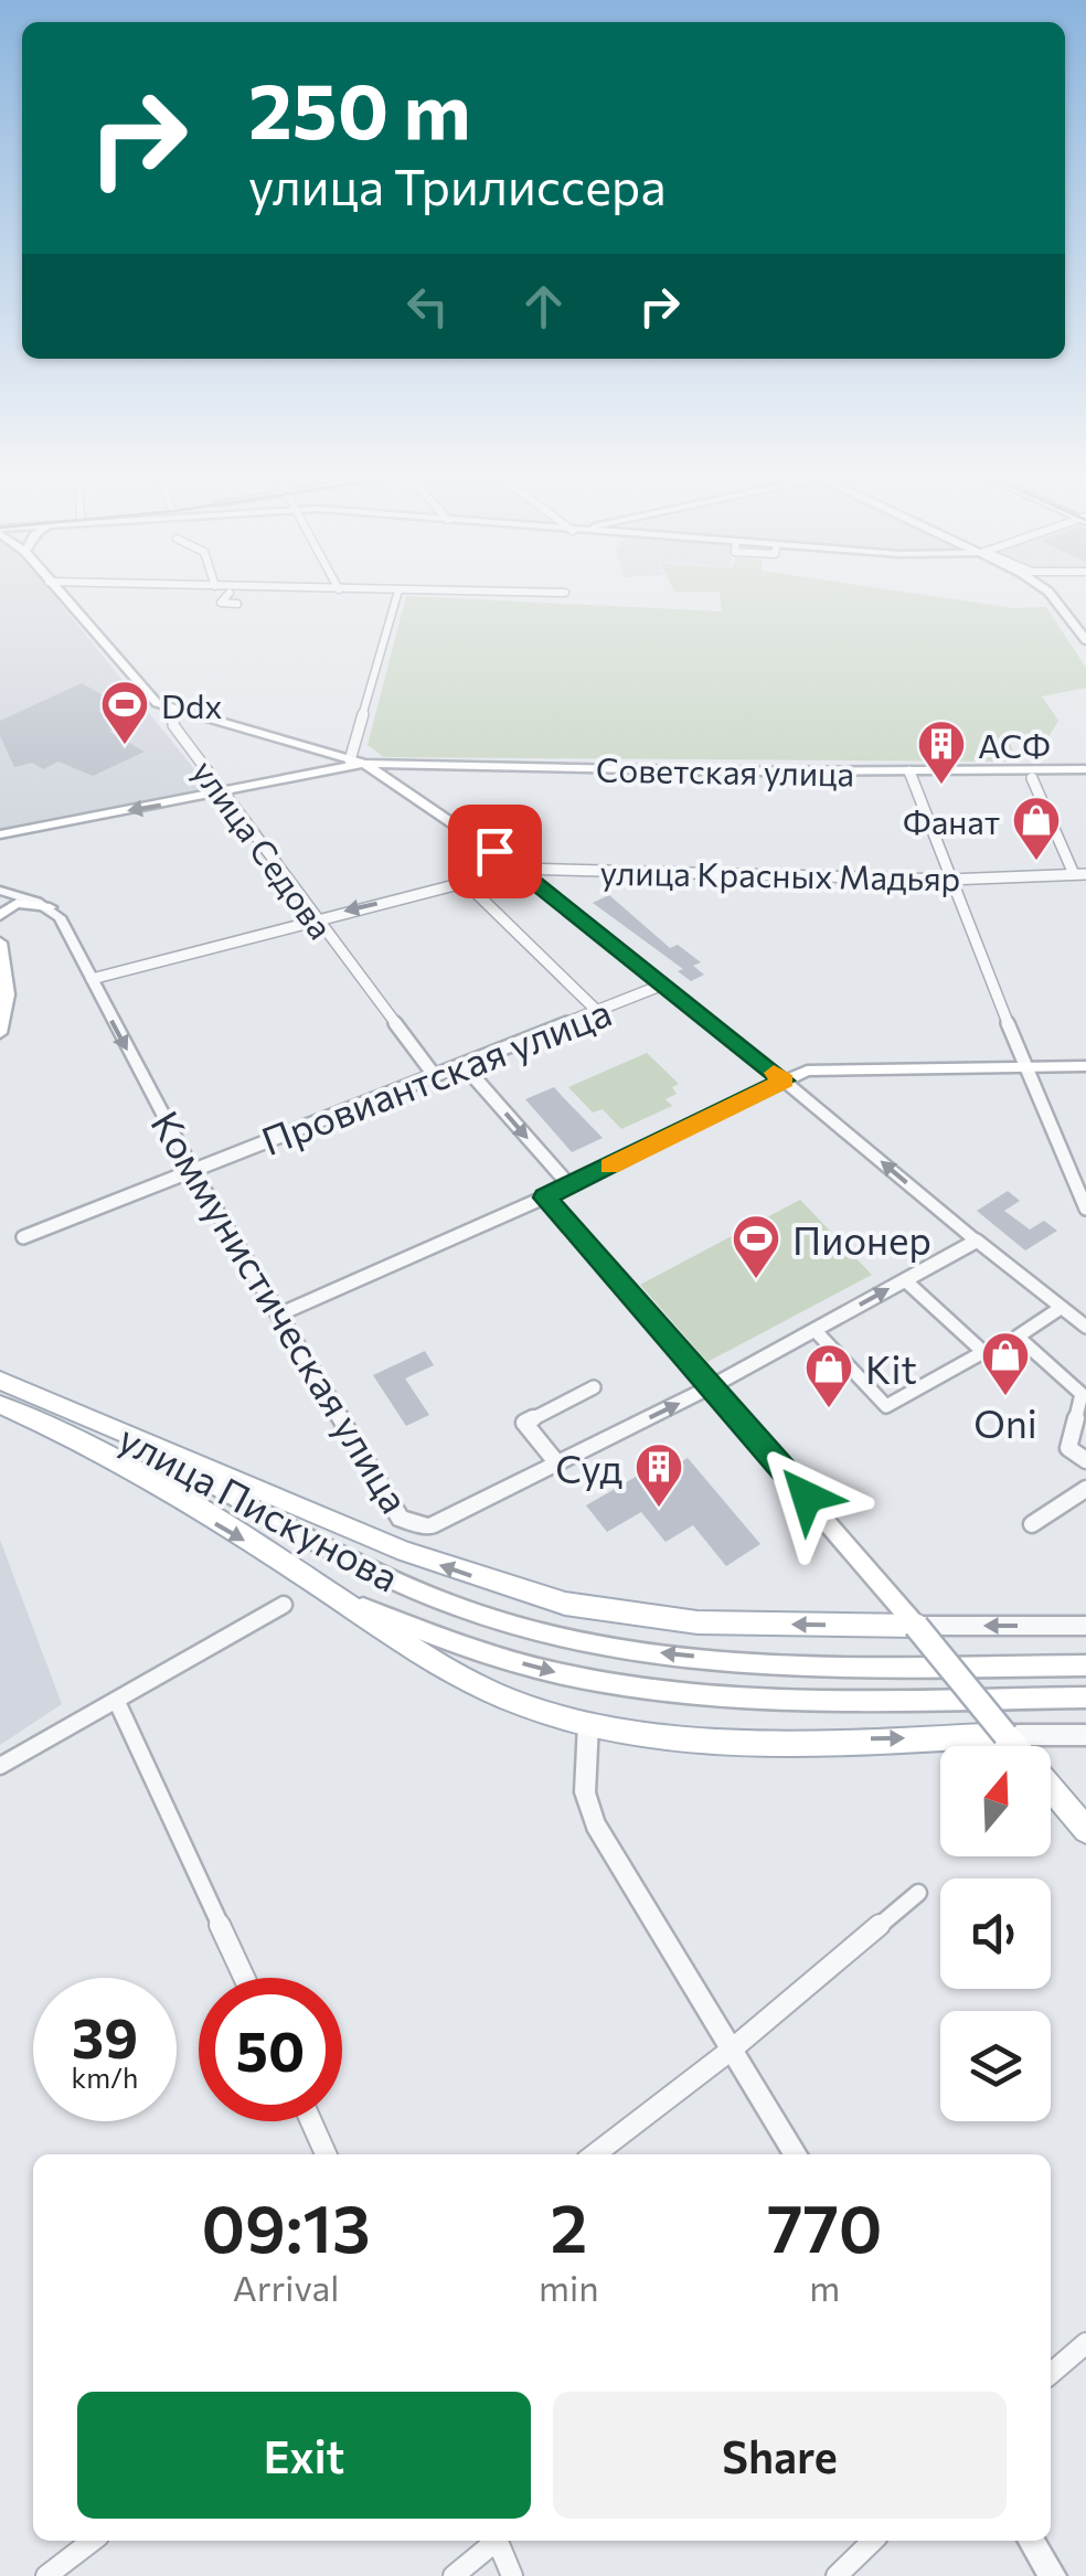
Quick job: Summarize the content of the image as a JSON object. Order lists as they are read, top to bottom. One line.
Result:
{"streets":{"main road":["Советская улица","улица Седова","улица Пискунова"],"street":["улица Красных Мадьяр","Провиантская улица","Коммунистическая улица"]},"crossings":[["улица Седова","улица Красных Мадьяр"],["улица Седова","Провиантская улица"],["улица Красных Мадьяр","Коммунистическая улица"],["Провиантская улица","Коммунистическая улица"]],"places":{"sports":["Ddx","Пионер"],"building":["АСФ","Суд"],"shop":["Фанат","Oni","Kit"]},"north":"top","page":{"turn":["250 m","улица Трилиссера"],"speed":"39 km/h","limit":"50","eta":["09:13","Arrival","2","min","770","m"],"buttons":["Exit","Share"]}}
